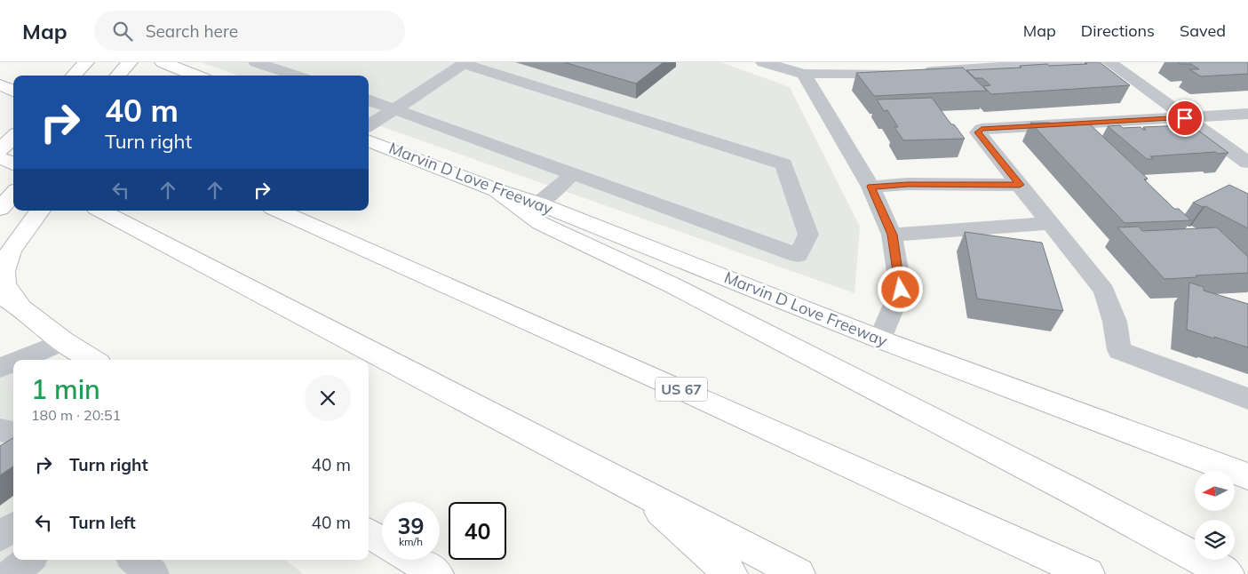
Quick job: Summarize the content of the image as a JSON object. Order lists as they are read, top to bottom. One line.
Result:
{"streets":{"main road":["Marvin D Love Freeway","US 67"]},"north":"left","page":{"header":"Map","search":"Search here","nav":["Map","Directions","Saved"],"turn":["40 m","Turn right"],"heading":["1 min","180 m · 20:51"],"list":[{"name":"Turn right","value":"40 m"},{"name":"Turn left","value":"40 m"}],"speed":"39 km/h","limit":"40"}}
